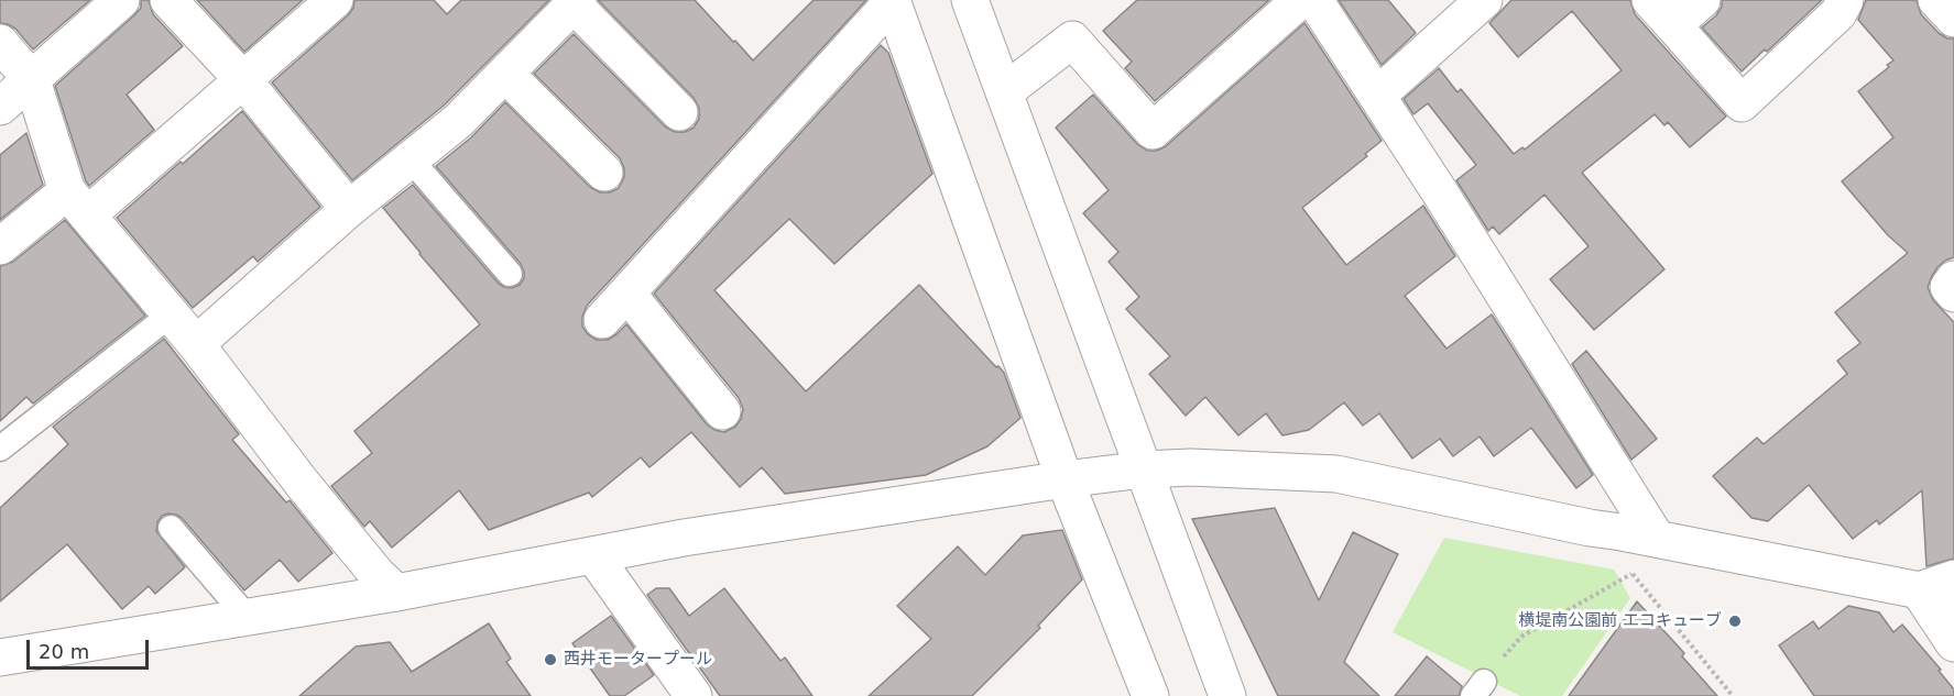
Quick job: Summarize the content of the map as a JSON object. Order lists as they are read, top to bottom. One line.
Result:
{"places":["横堤南公園前 エコキューブ","西井モータープール"],"scale_bar":"20 m"}
